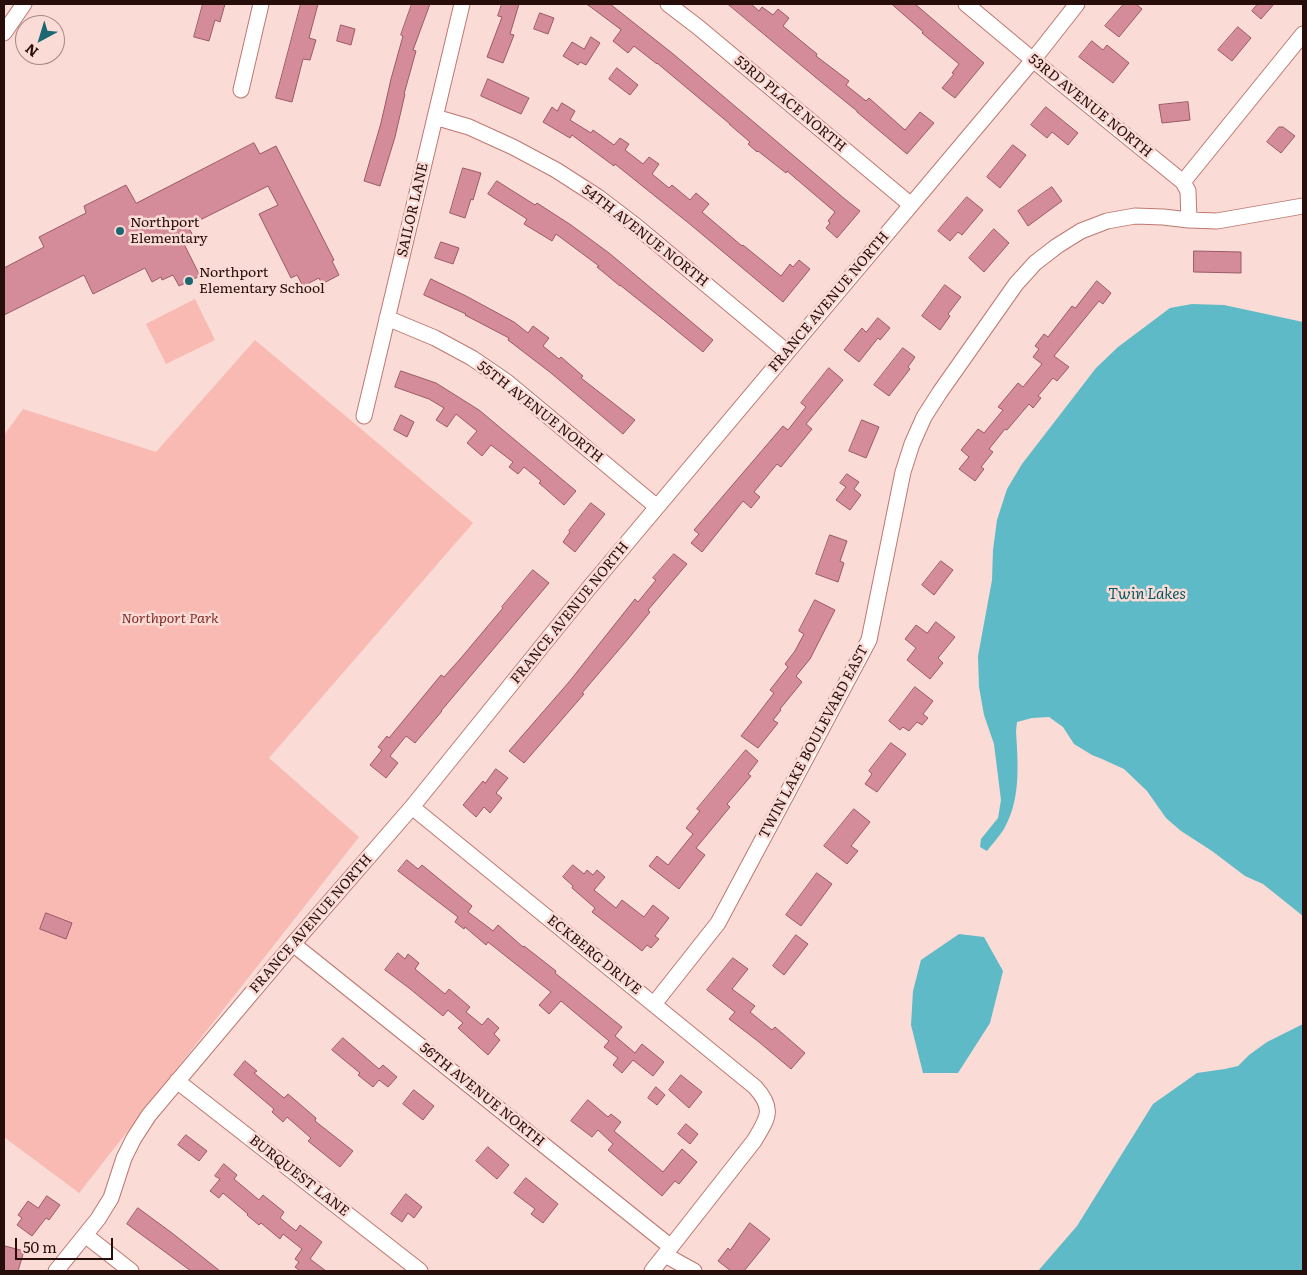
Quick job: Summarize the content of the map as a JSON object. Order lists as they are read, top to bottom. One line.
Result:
{"streets":{"street":["53RD PLACE NORTH","53RD AVENUE NORTH","SAILOR LANE","54TH AVENUE NORTH","FRANCE AVENUE NORTH","55TH AVENUE NORTH","TWIN LAKE BOULEVARD EAST","ECKBERG DRIVE","56TH AVENUE NORTH","BURQUEST LANE"]},"crossings":[["53RD PLACE NORTH","FRANCE AVENUE NORTH"],["53RD AVENUE NORTH","FRANCE AVENUE NORTH"],["SAILOR LANE","54TH AVENUE NORTH"],["SAILOR LANE","55TH AVENUE NORTH"],["54TH AVENUE NORTH","FRANCE AVENUE NORTH"],["FRANCE AVENUE NORTH","55TH AVENUE NORTH"],["FRANCE AVENUE NORTH","ECKBERG DRIVE"],["FRANCE AVENUE NORTH","56TH AVENUE NORTH"],["FRANCE AVENUE NORTH","BURQUEST LANE"],["TWIN LAKE BOULEVARD EAST","ECKBERG DRIVE"],["ECKBERG DRIVE","56TH AVENUE NORTH"]],"water":["Twin Lakes"],"parks":["Northport Park"],"places":["Northport Elementary","Northport Elementary School"],"scale_bar":"50 m","north":"bottom left"}
